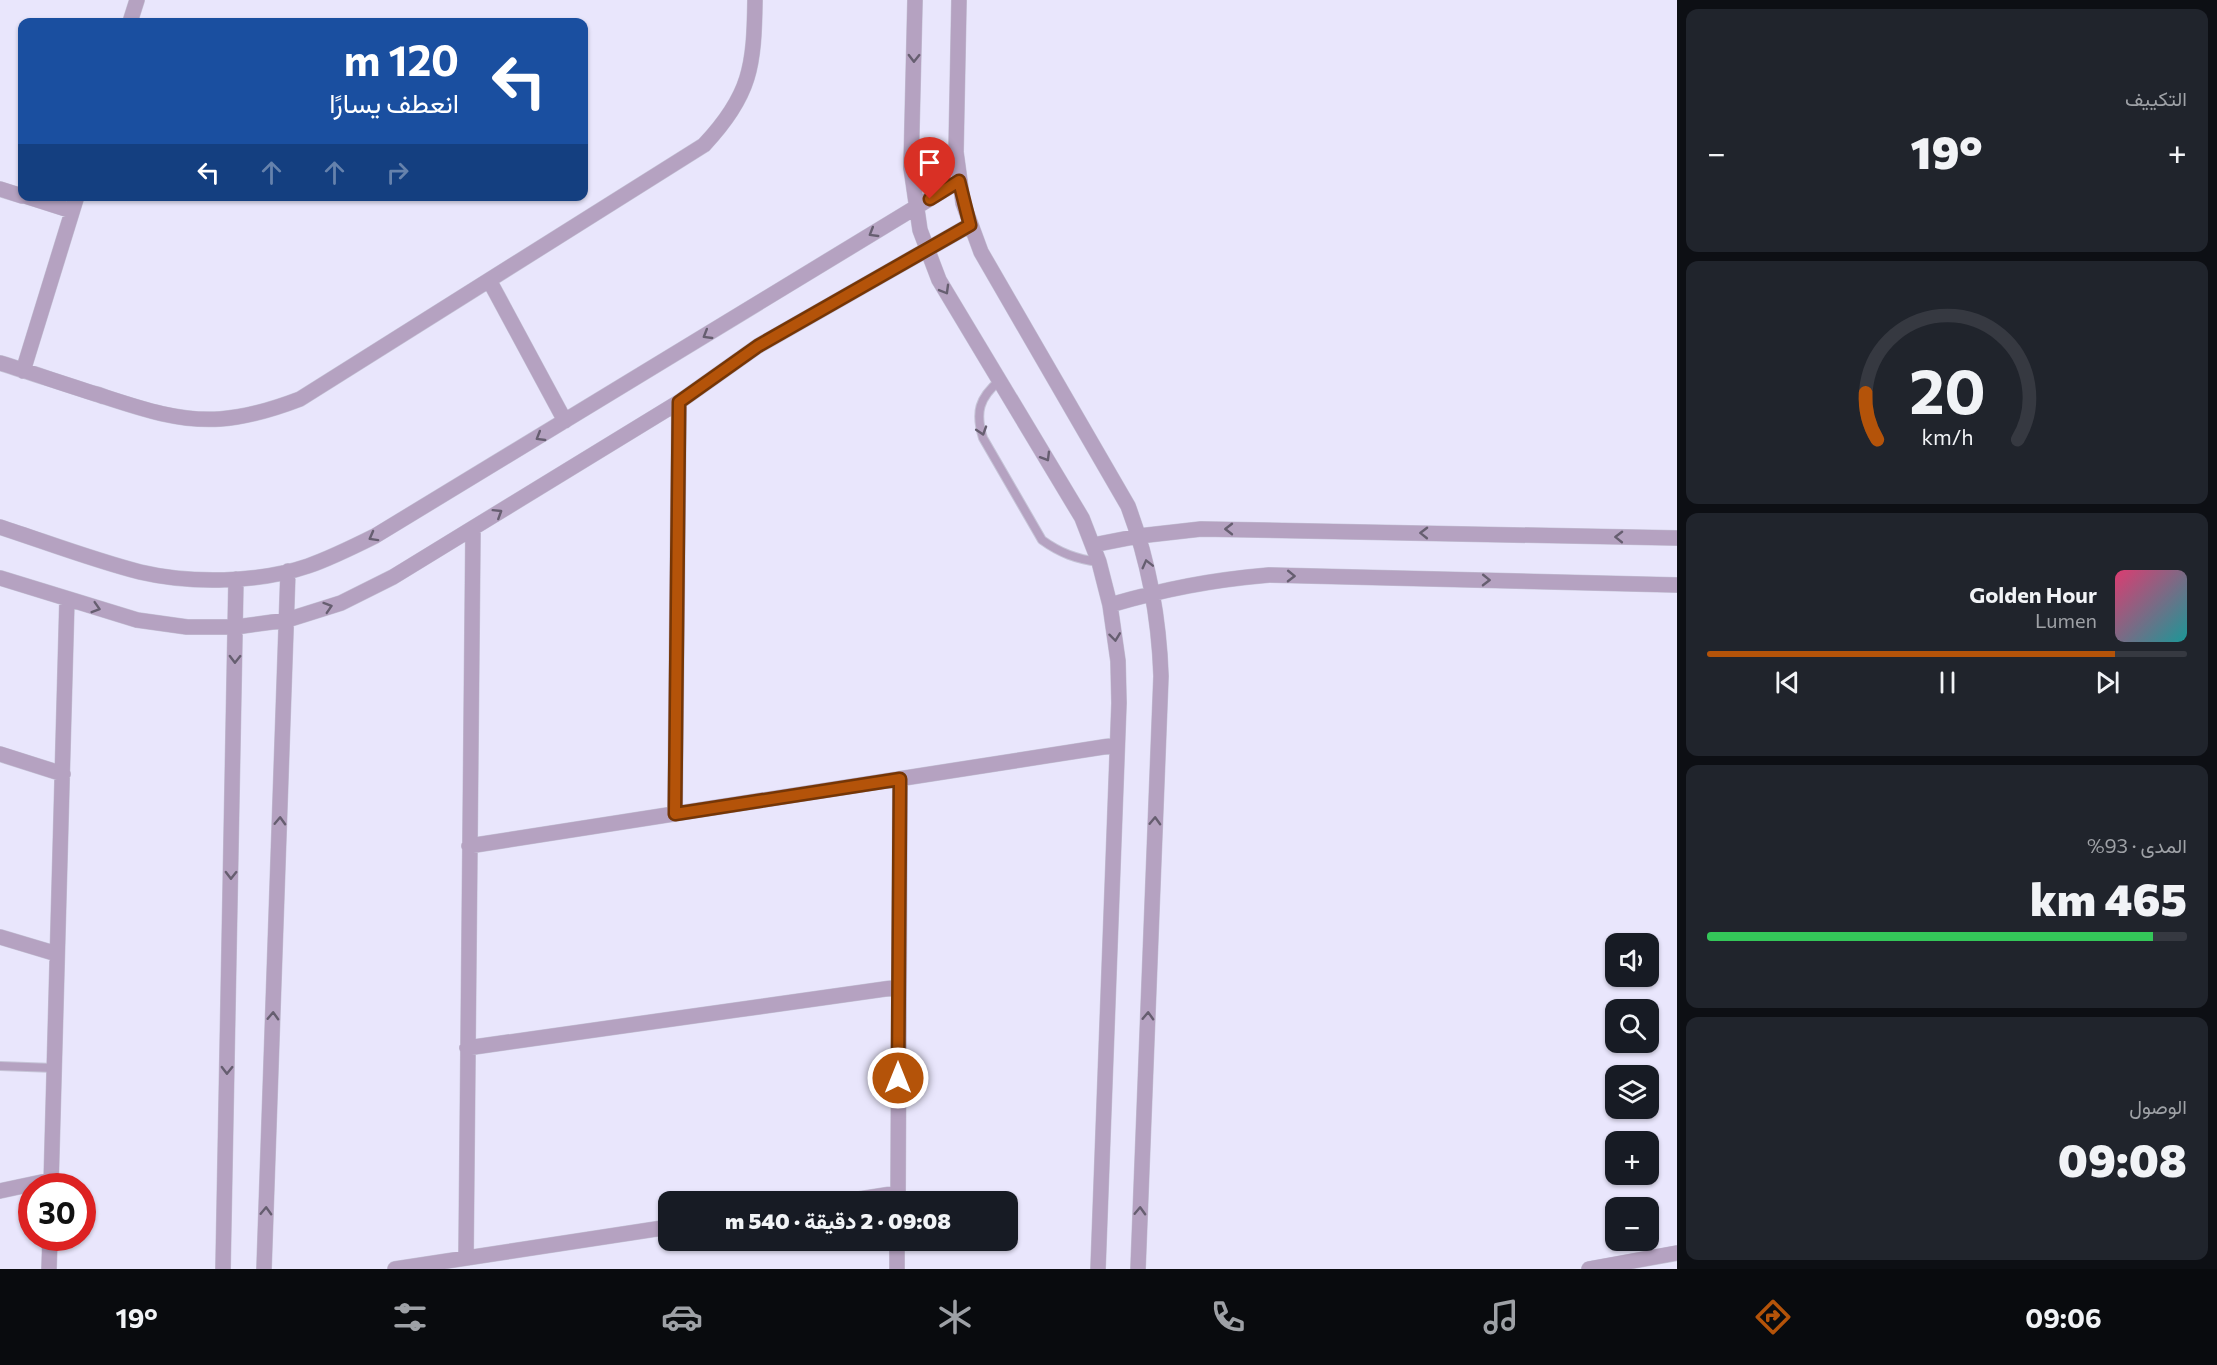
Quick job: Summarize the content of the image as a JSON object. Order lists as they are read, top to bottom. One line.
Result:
{"page":{"tile":["التكييف",["المدى · 93%","465 km"],["الوصول","09:08"]],"turn":["120 m","انعطف يسارًا"],"heat":["−","19°","+"],"song":["Golden Hour","Lumen"],"map_buttons":["+","−"],"limit":"30","trip":"09:08 · 2 دقيقة · 540 m","tabs":["09:06","19°"],"gauge":["20","km/h"]}}
